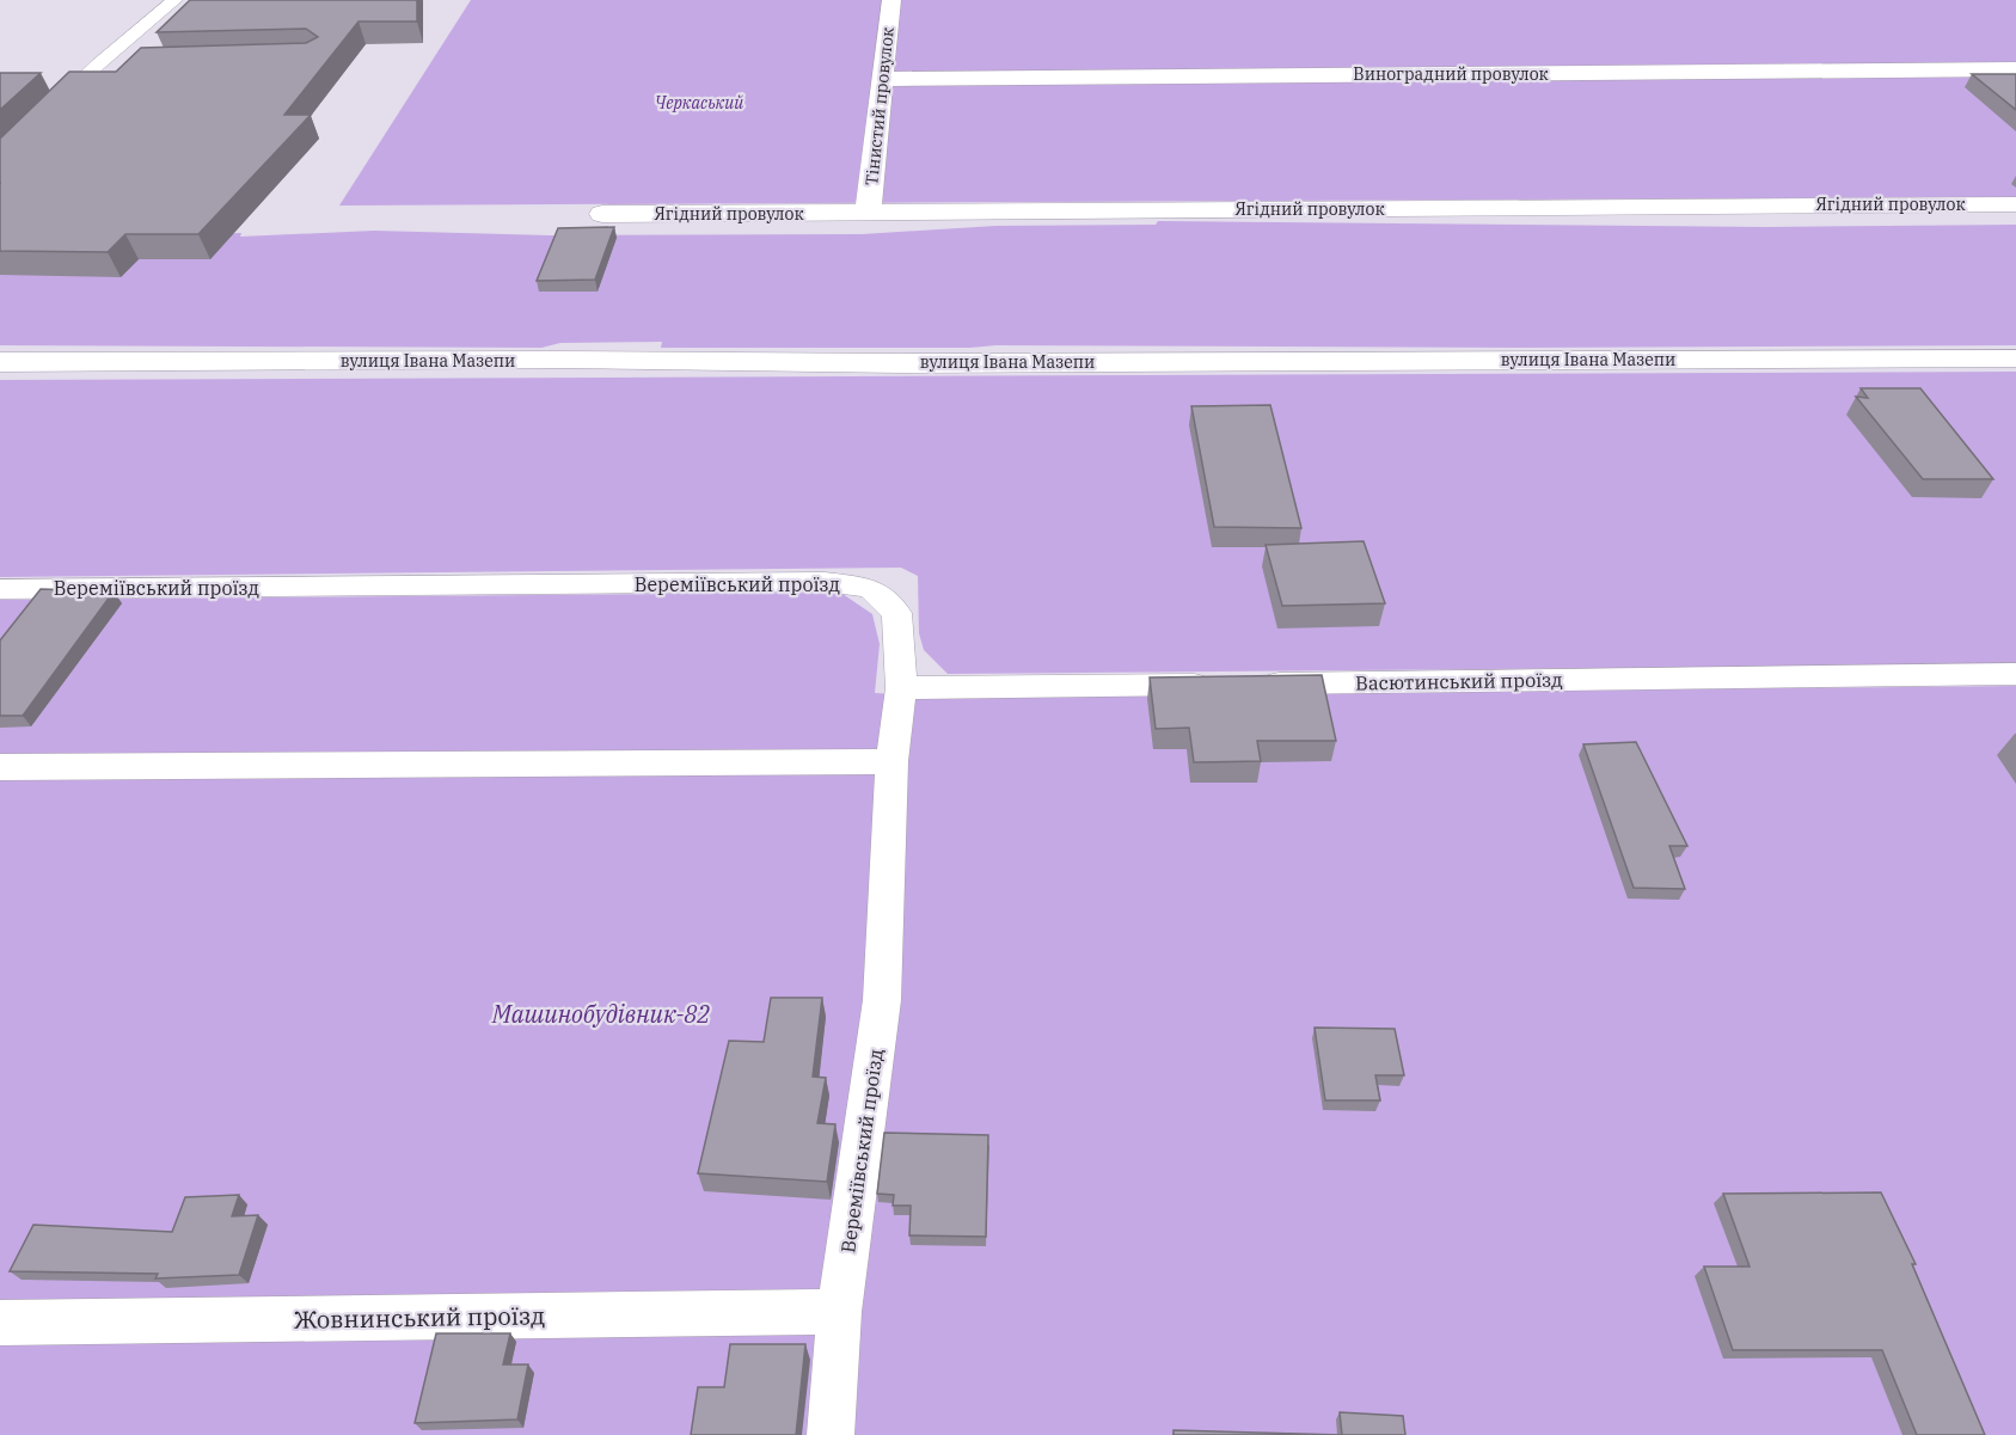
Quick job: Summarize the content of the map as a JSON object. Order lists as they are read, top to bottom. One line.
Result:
{"streets":{"street":["Виноградний провулок","Тінистий провулок","Ягідний провулок","вулиця Івана Мазепи"],"lane":["Вереміївський проїзд","Васютинський проїзд","Жовнинський проїзд"]},"crossings":[["Виноградний провулок","Тінистий провулок"],["Тінистий провулок","Ягідний провулок"],["Вереміївський проїзд","Васютинський проїзд"],["Вереміївський проїзд","Жовнинський проїзд"]],"parks":["Черкаський","Машинобудівник-82"]}
